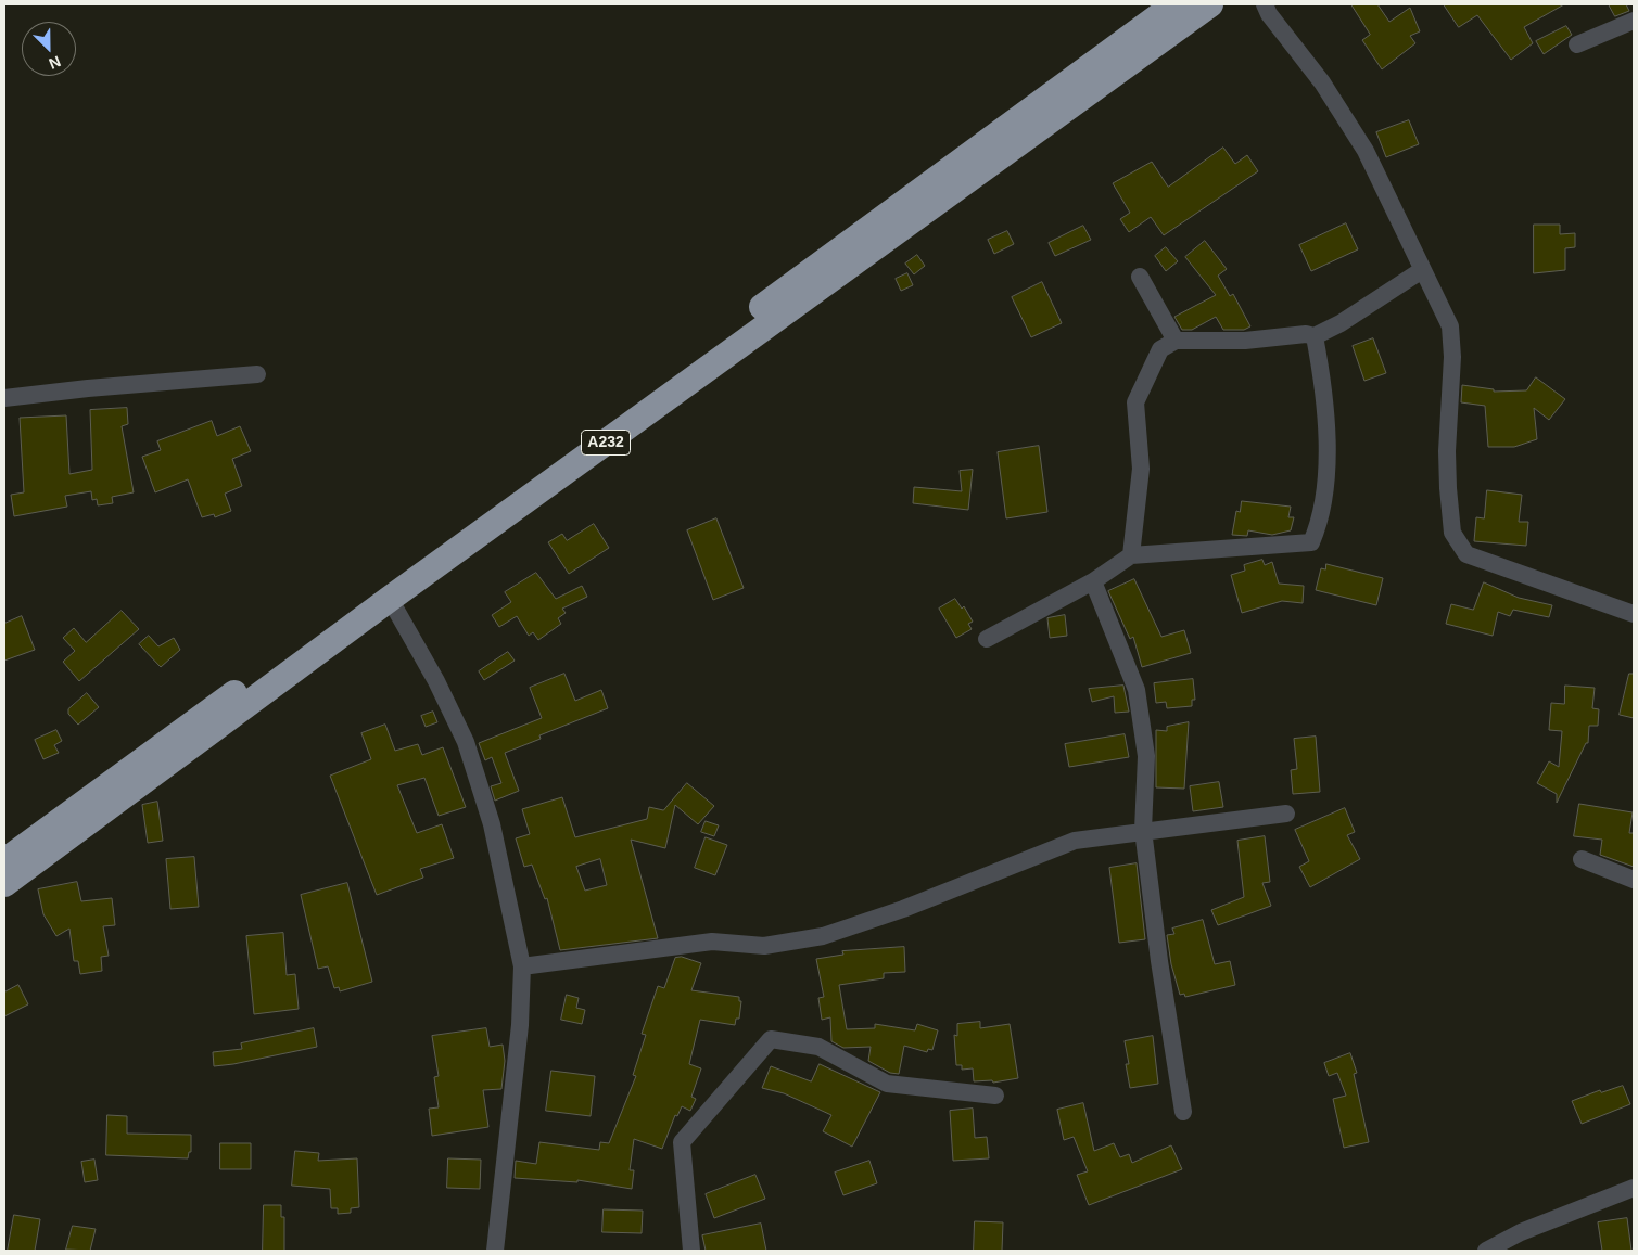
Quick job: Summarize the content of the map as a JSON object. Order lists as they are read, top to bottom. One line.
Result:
{"streets":{"highway":["A232"]},"north":"bottom right"}
